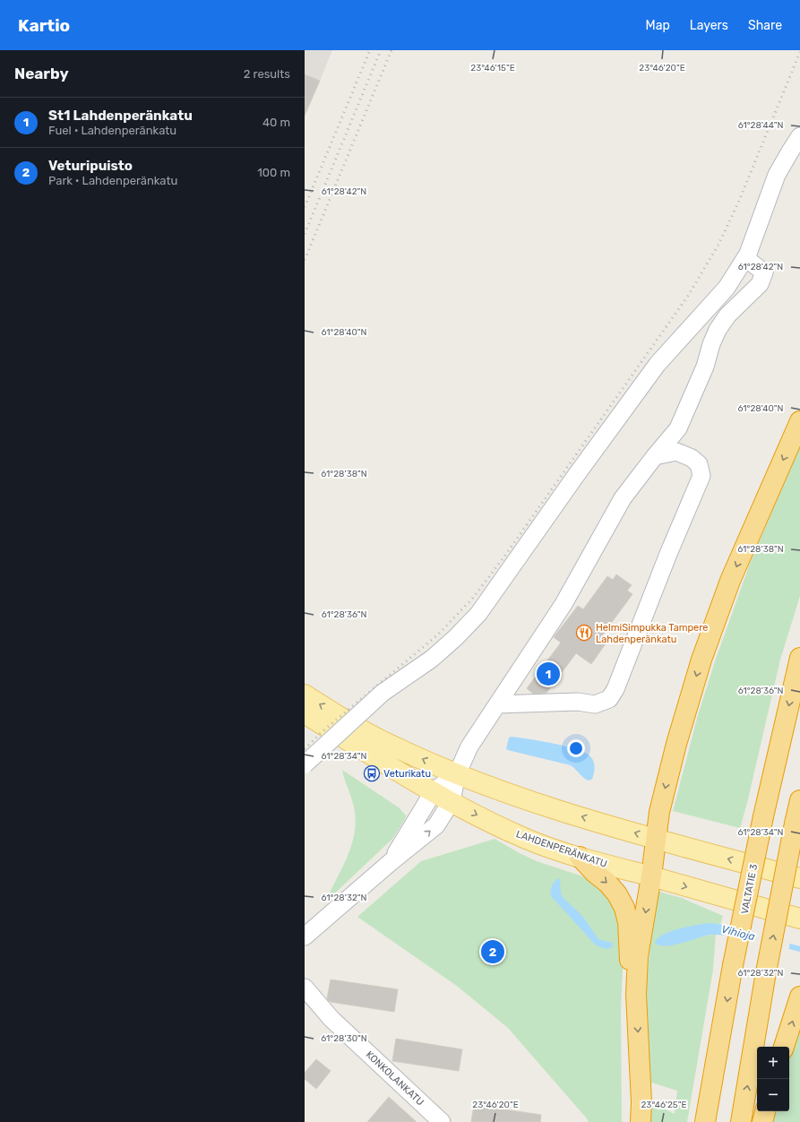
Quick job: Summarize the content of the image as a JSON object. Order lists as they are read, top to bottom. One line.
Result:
{"streets":{"highway":["VALTATIE 3"],"main road":["LAHDENPERÄNKATU"],"street":["KONKOLANKATU"]},"water":["Vihioja"],"places":{"restaurant":["HelmiSimpukka Tampere Lahdenperänkatu"],"bus stop":["Veturikatu"]},"page":{"header":"Kartio","nav":["Map","Layers","Share"],"heading":["Nearby","2 results"],"list":[{"mark":"1","name":"St1 Lahdenperänkatu","note":"Fuel · Lahdenperänkatu","value":"40 m"},{"mark":"2","name":"Veturipuisto","note":"Park · Lahdenperänkatu","value":"100 m"}],"pins":["1","2"],"map_buttons":["+","−"]},"coordinates":["23°46'15\"E","23°46'20\"E","61°28'44\"N","61°28'42\"N","61°28'40\"N","61°28'38\"N","61°28'36\"N","61°28'34\"N","61°28'32\"N","61°28'30\"N","23°46'25\"E"]}
